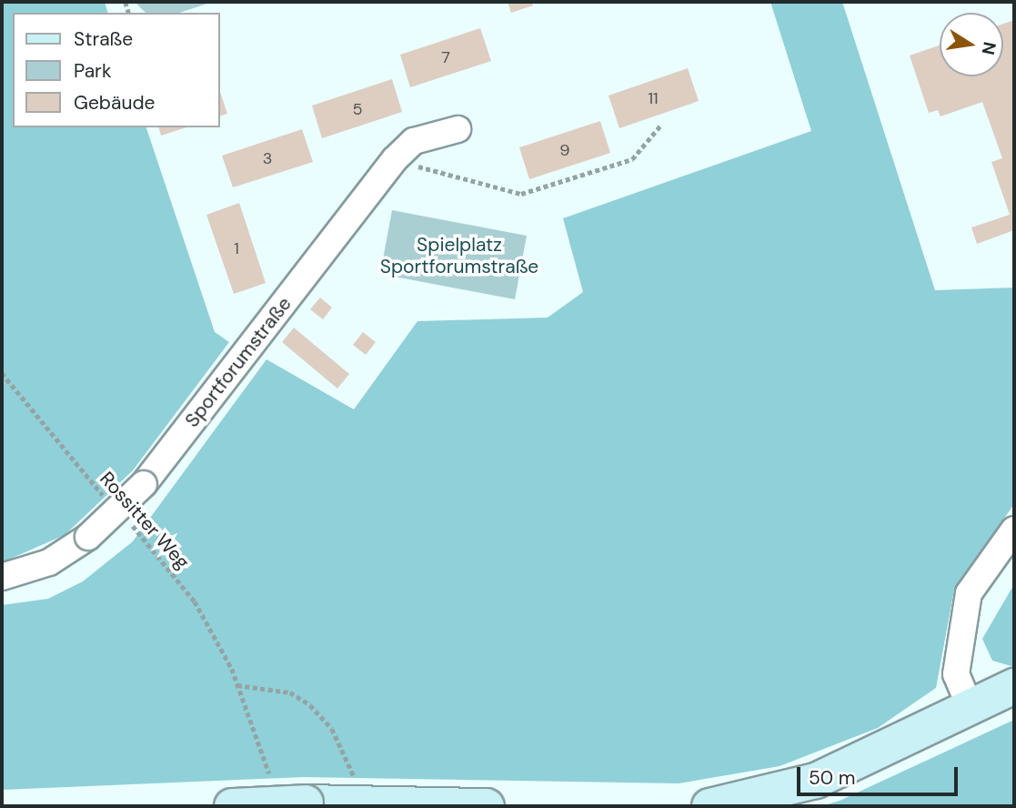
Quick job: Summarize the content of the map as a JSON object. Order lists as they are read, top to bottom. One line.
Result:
{"streets":{"street":["Sportforumstraße"],"path":["Rossitter Weg"]},"parks":["Spielplatz Sportforumstraße"],"house_numbers":["7","11","5","9","3","1"],"legend":["Straße","Park","Gebäude"],"scale_bar":"50 m","north":"right"}
